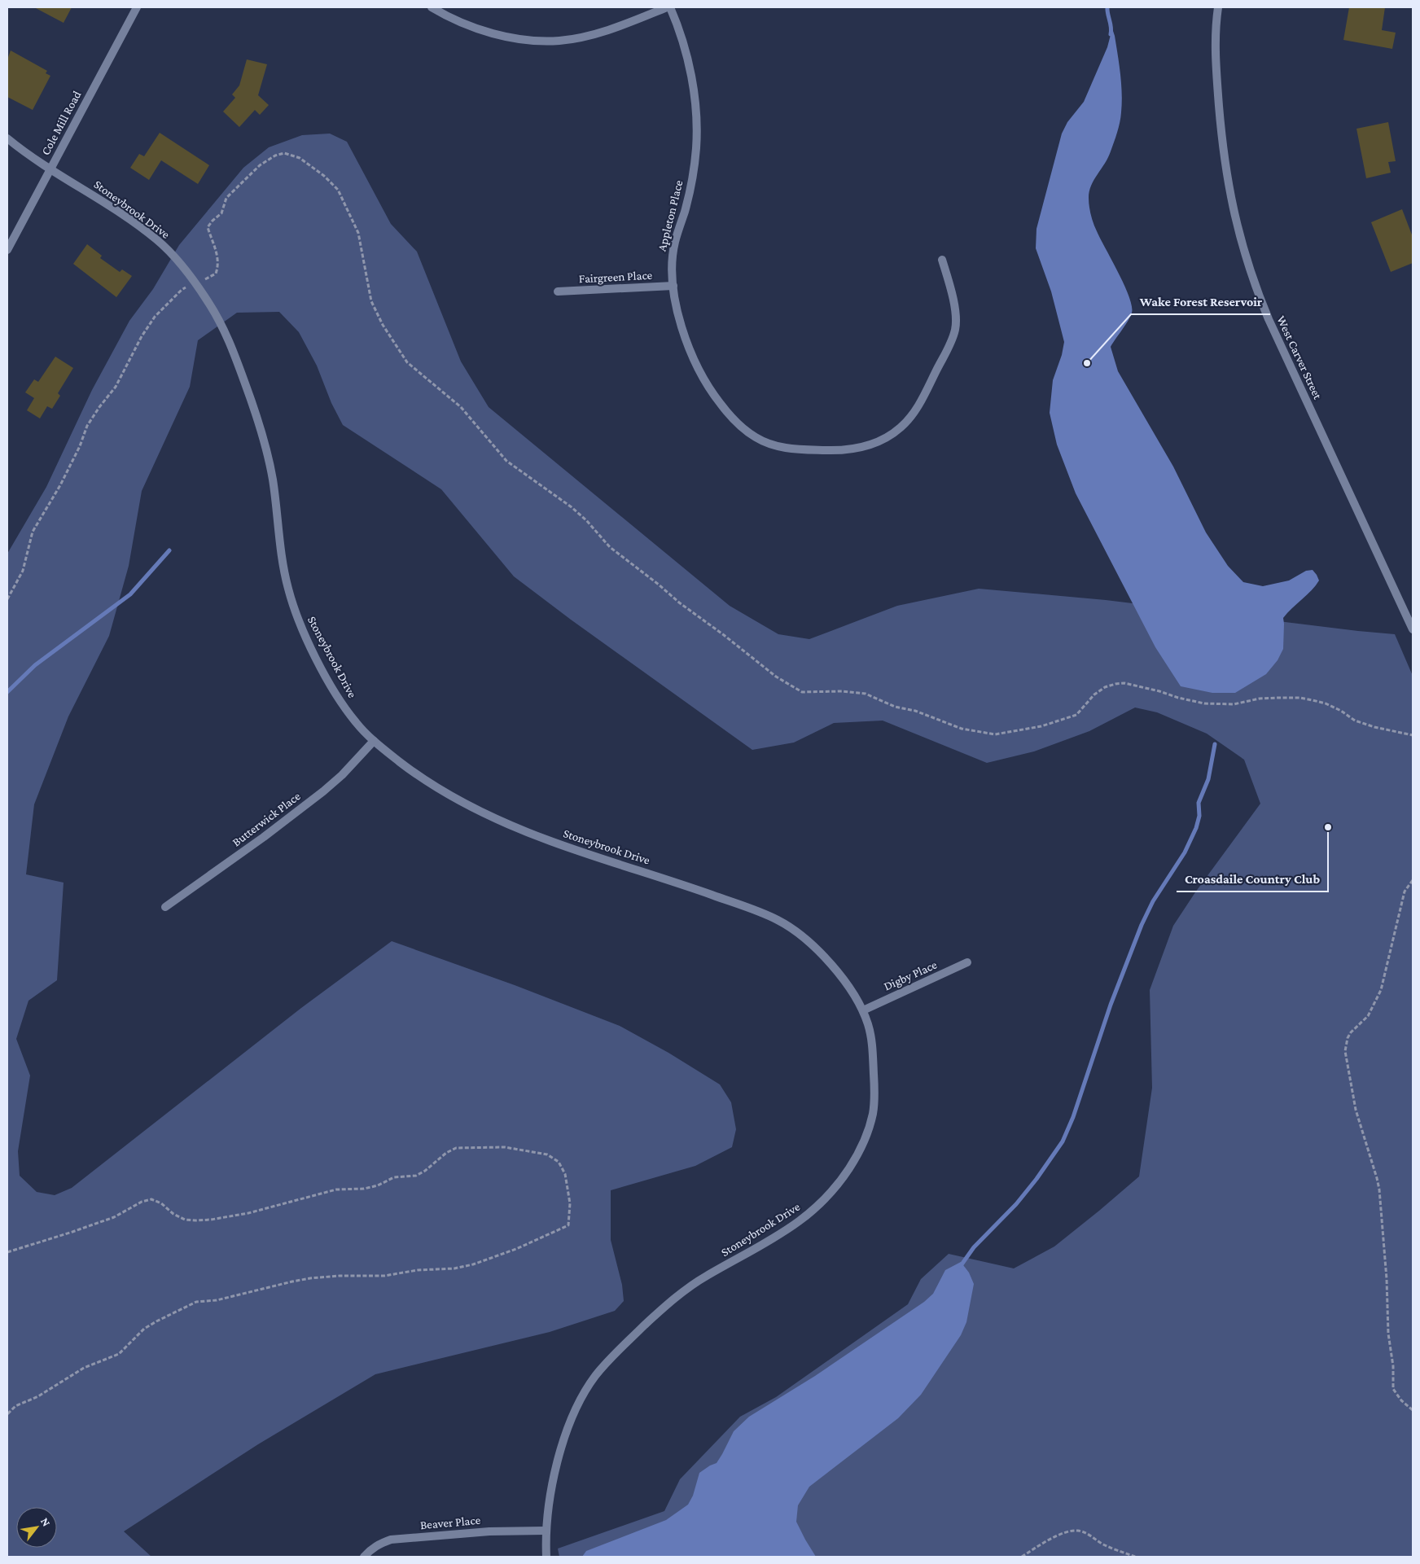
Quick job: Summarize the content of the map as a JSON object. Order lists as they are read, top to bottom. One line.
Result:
{"streets":{"street":["Cole Mill Road","Stoneybrook Drive","Appleton Place","Fairgreen Place","West Carver Street","Butterwick Place","Digby Place","Beaver Place"]},"crossings":[["Cole Mill Road","Stoneybrook Drive"],["Stoneybrook Drive","Butterwick Place"],["Stoneybrook Drive","Digby Place"],["Stoneybrook Drive","Beaver Place"],["Appleton Place","Fairgreen Place"]],"places":["Wake Forest Reservoir","Croasdaile Country Club"],"north":"top right"}
